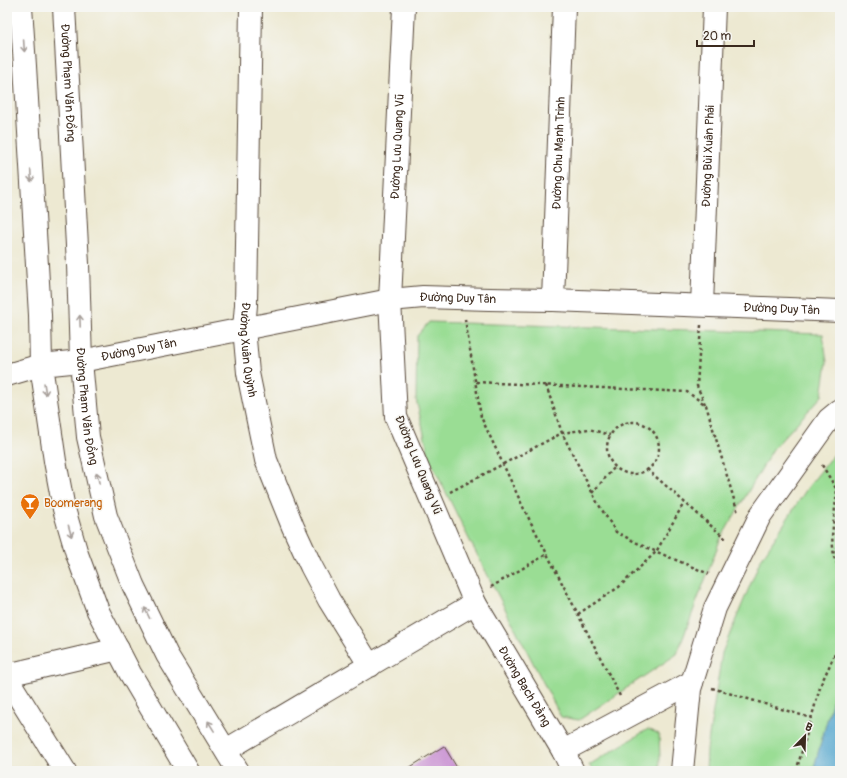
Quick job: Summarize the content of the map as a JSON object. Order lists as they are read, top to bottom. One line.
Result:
{"streets":{"street":["Đường Phạm Văn Đồng","Đường Lưu Quang Vũ","Đường Chu Mạnh Trinh","Đường Bùi Xuân Phái","Đường Duy Tân","Đường Xuân Quỳnh","Đường Bạch Đằng"]},"crossings":[["Đường Phạm Văn Đồng","Đường Duy Tân"],["Đường Lưu Quang Vũ","Đường Duy Tân"],["Đường Lưu Quang Vũ","Đường Bạch Đằng"],["Đường Chu Mạnh Trinh","Đường Duy Tân"],["Đường Bùi Xuân Phái","Đường Duy Tân"],["Đường Duy Tân","Đường Xuân Quỳnh"]],"places":{"bar":["Boomerang"]},"scale_bar":"20 m","north":"top right"}
